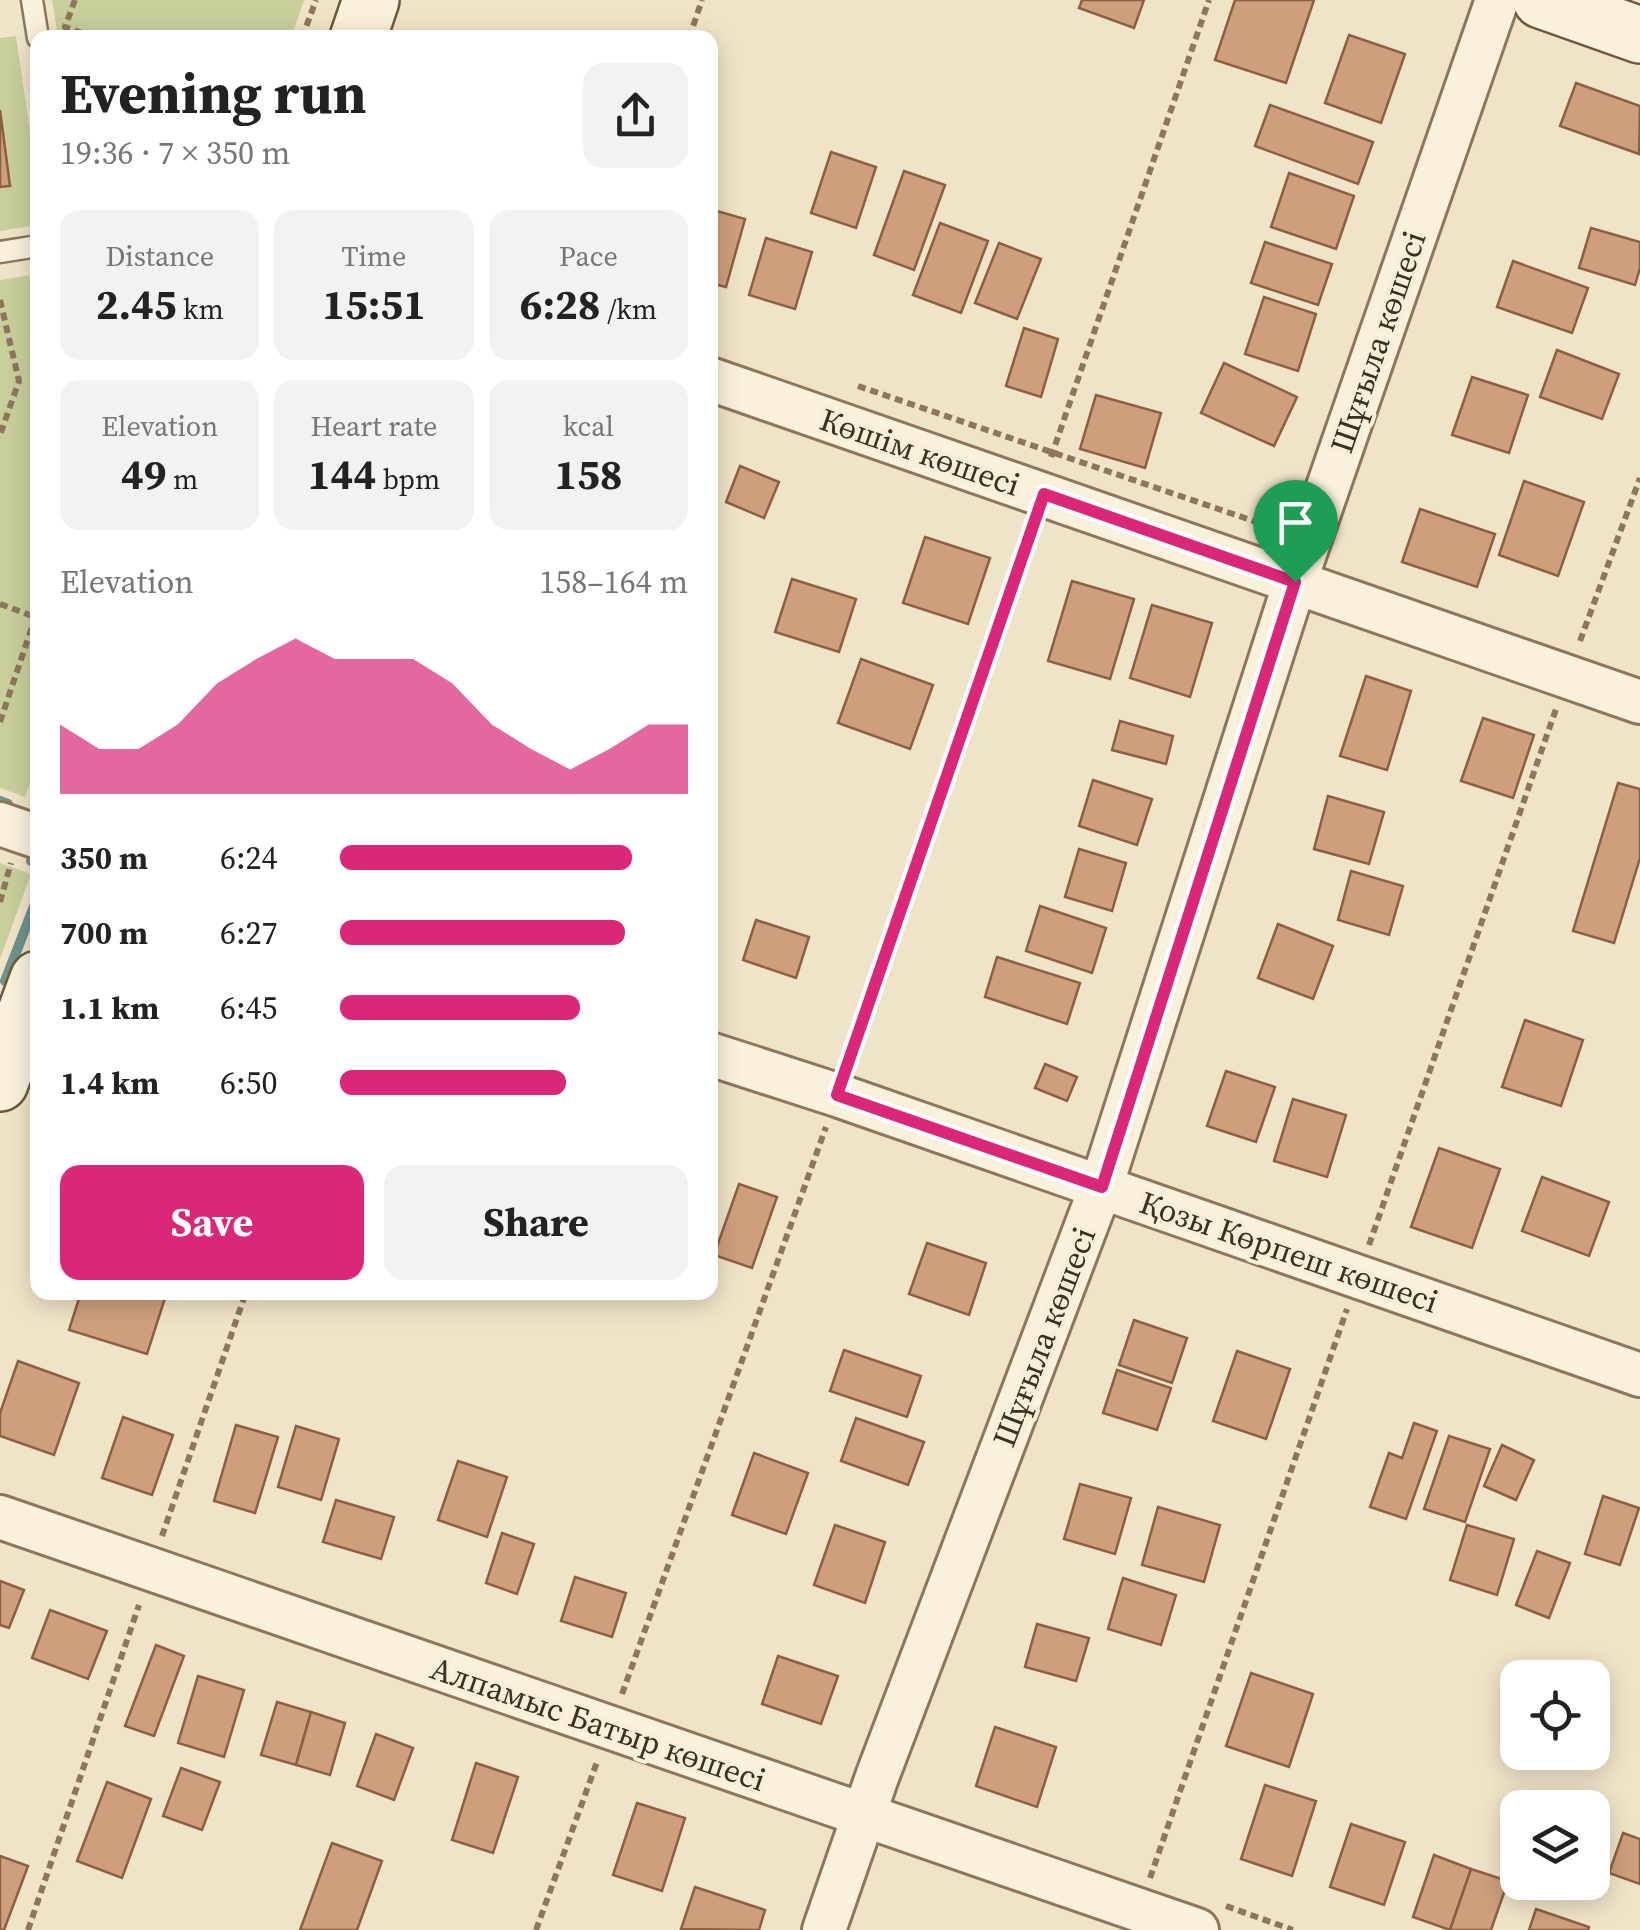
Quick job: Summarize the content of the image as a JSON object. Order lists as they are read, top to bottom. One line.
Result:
{"streets":{"street":["Шұғыла көшесі","Көшім көшесі","Қозы Көрпеш көшесі","Алпамыс Батыр көшесі"]},"crossings":[["Шұғыла көшесі","Көшім көшесі"],["Шұғыла көшесі","Қозы Көрпеш көшесі"],["Шұғыла көшесі","Алпамыс Батыр көшесі"]],"page":{"heading":["Evening run","19:36 · 7 × 350 m"],"stats":[["Distance","2.45 km"],["Time","15:51"],["Pace","6:28 /km"],["Elevation","49 m"],["Heart rate","144 bpm"],["kcal","158"]],"chart":["Elevation","158–164 m"],"list":[{"name":"350 m","note":"6:24"},{"name":"700 m","note":"6:27"},{"name":"1.1 km","note":"6:45"},{"name":"1.4 km","note":"6:50"}],"buttons":["Save","Share"]}}
